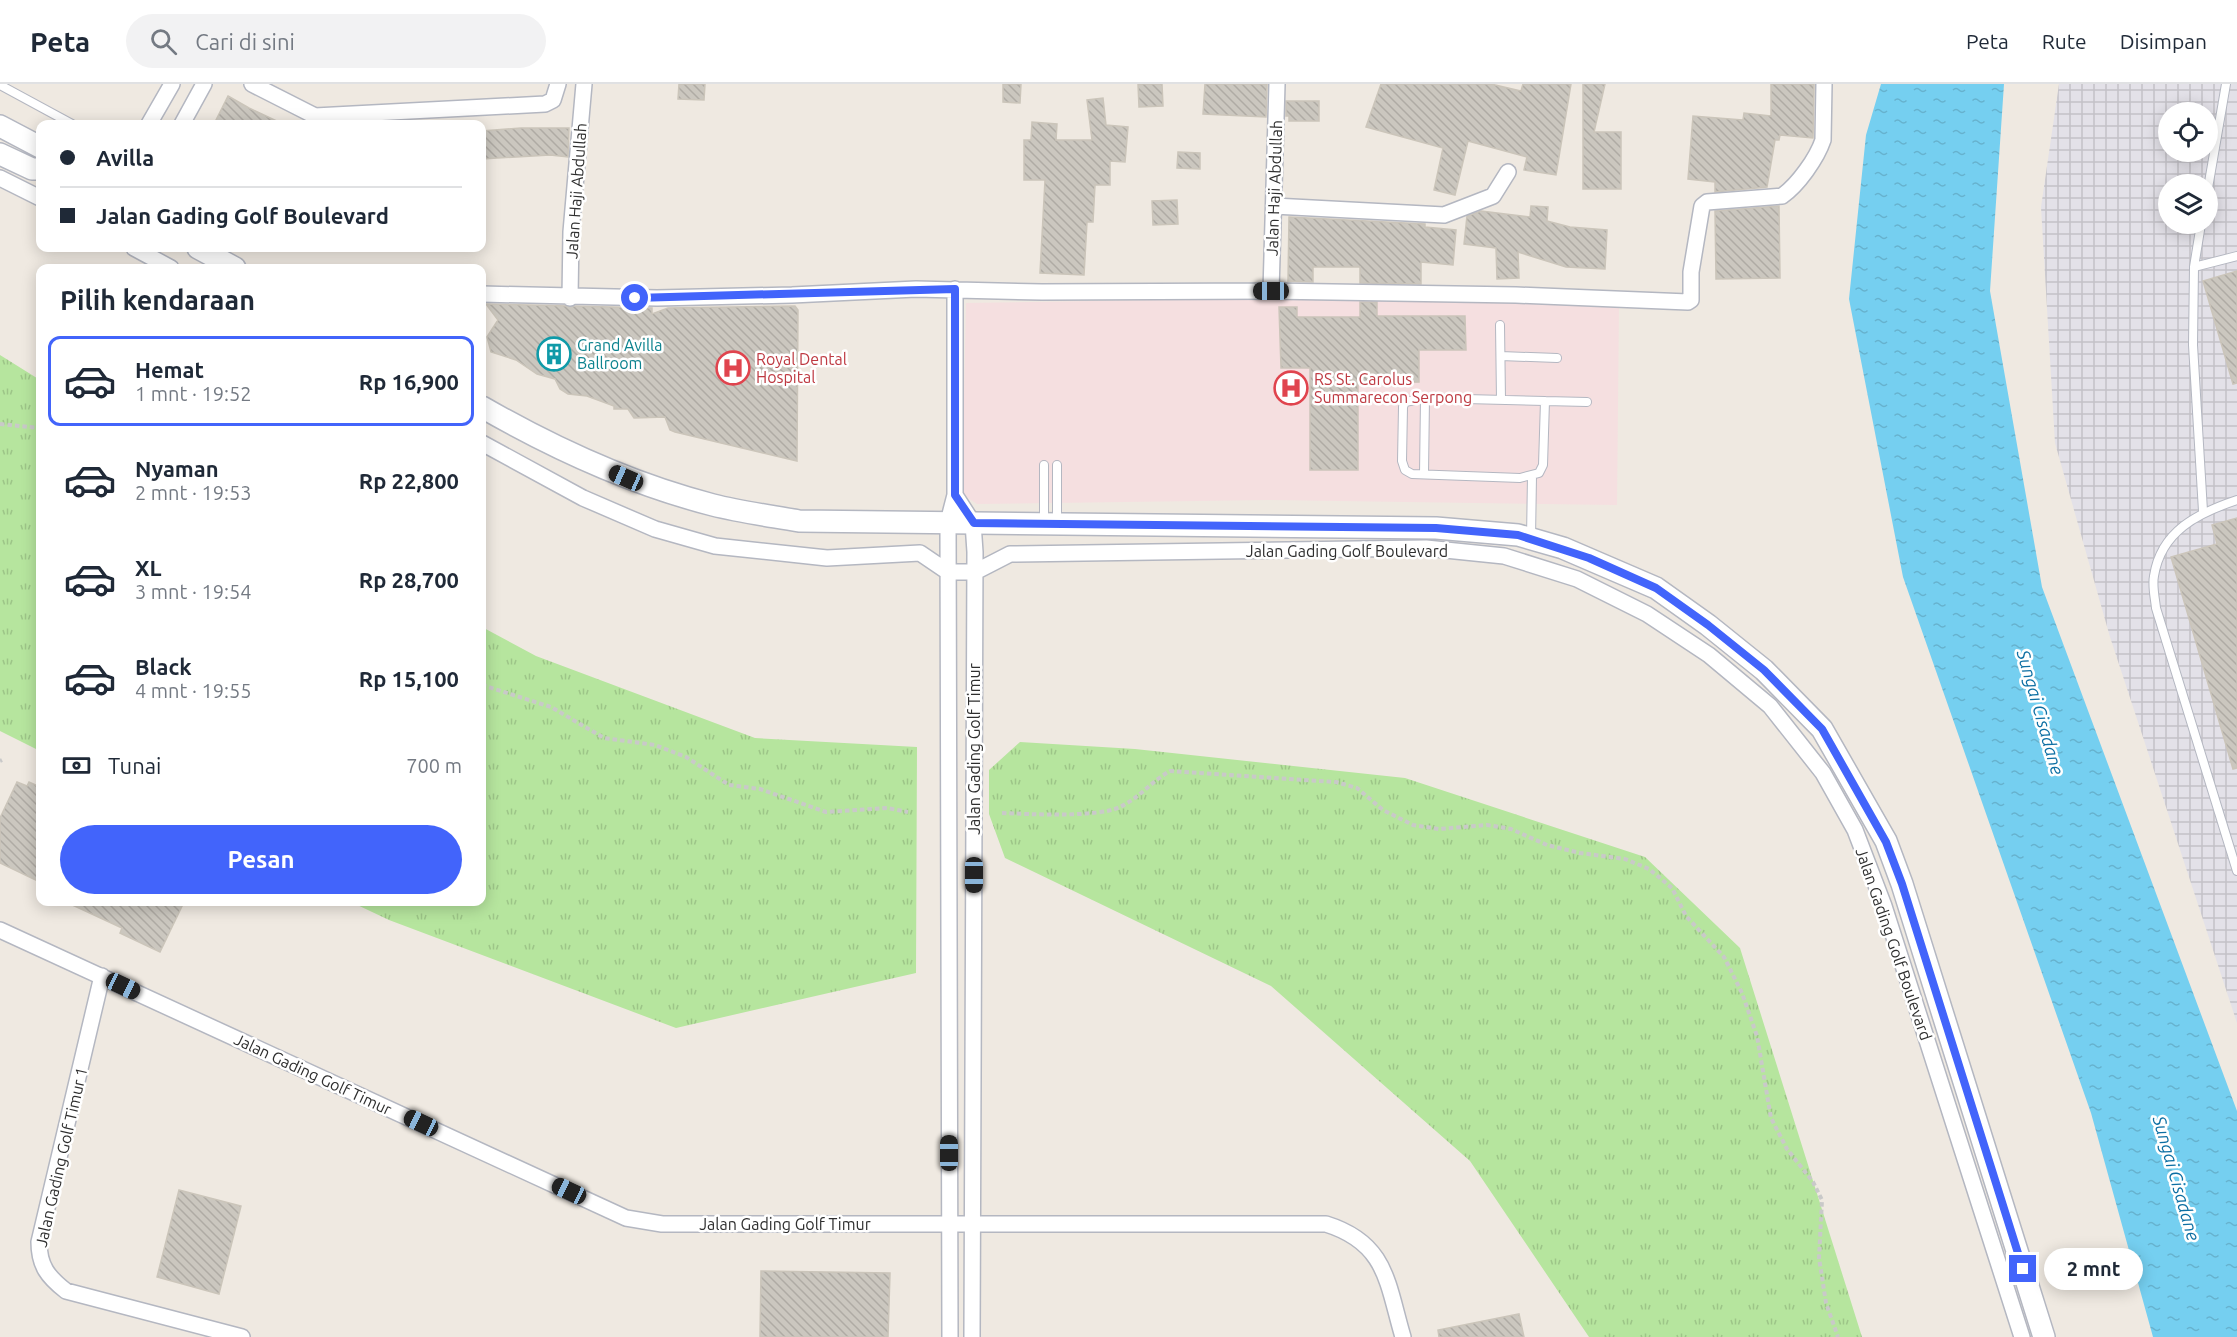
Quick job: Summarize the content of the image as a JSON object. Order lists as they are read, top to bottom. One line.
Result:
{"streets":{"main road":["Jalan Gading Golf Boulevard"],"street":["Jalan Haji Abdullah","Jalan Gading Golf Timur","Jalan Gading Golf Timur 1"]},"crossings":[["Jalan Gading Golf Boulevard","Jalan Gading Golf Timur"],["Jalan Gading Golf Timur","Jalan Gading Golf Timur 1"]],"water":["Sungai Cisadane"],"places":{"building":["Grand Avilla Ballroom"],"hospital":["Royal Dental Hospital","RS St. Carolus Summarecon Serpong"]},"page":{"header":"Peta","search":"Cari di sini","nav":["Peta","Rute","Disimpan"],"banner":["Avilla","Jalan Gading Golf Boulevard"],"heading":"Pilih kendaraan","list":[{"name":"Hemat","note":"1 mnt · 19:52","value":"Rp 16,900"},{"name":"Nyaman","note":"2 mnt · 19:53","value":"Rp 22,800"},{"name":"XL","note":"3 mnt · 19:54","value":"Rp 28,700"},{"name":"Black","note":"4 mnt · 19:55","value":"Rp 15,100"}],"pay":["Tunai","700 m"],"buttons":"Pesan","bubble":"2 mnt"}}
